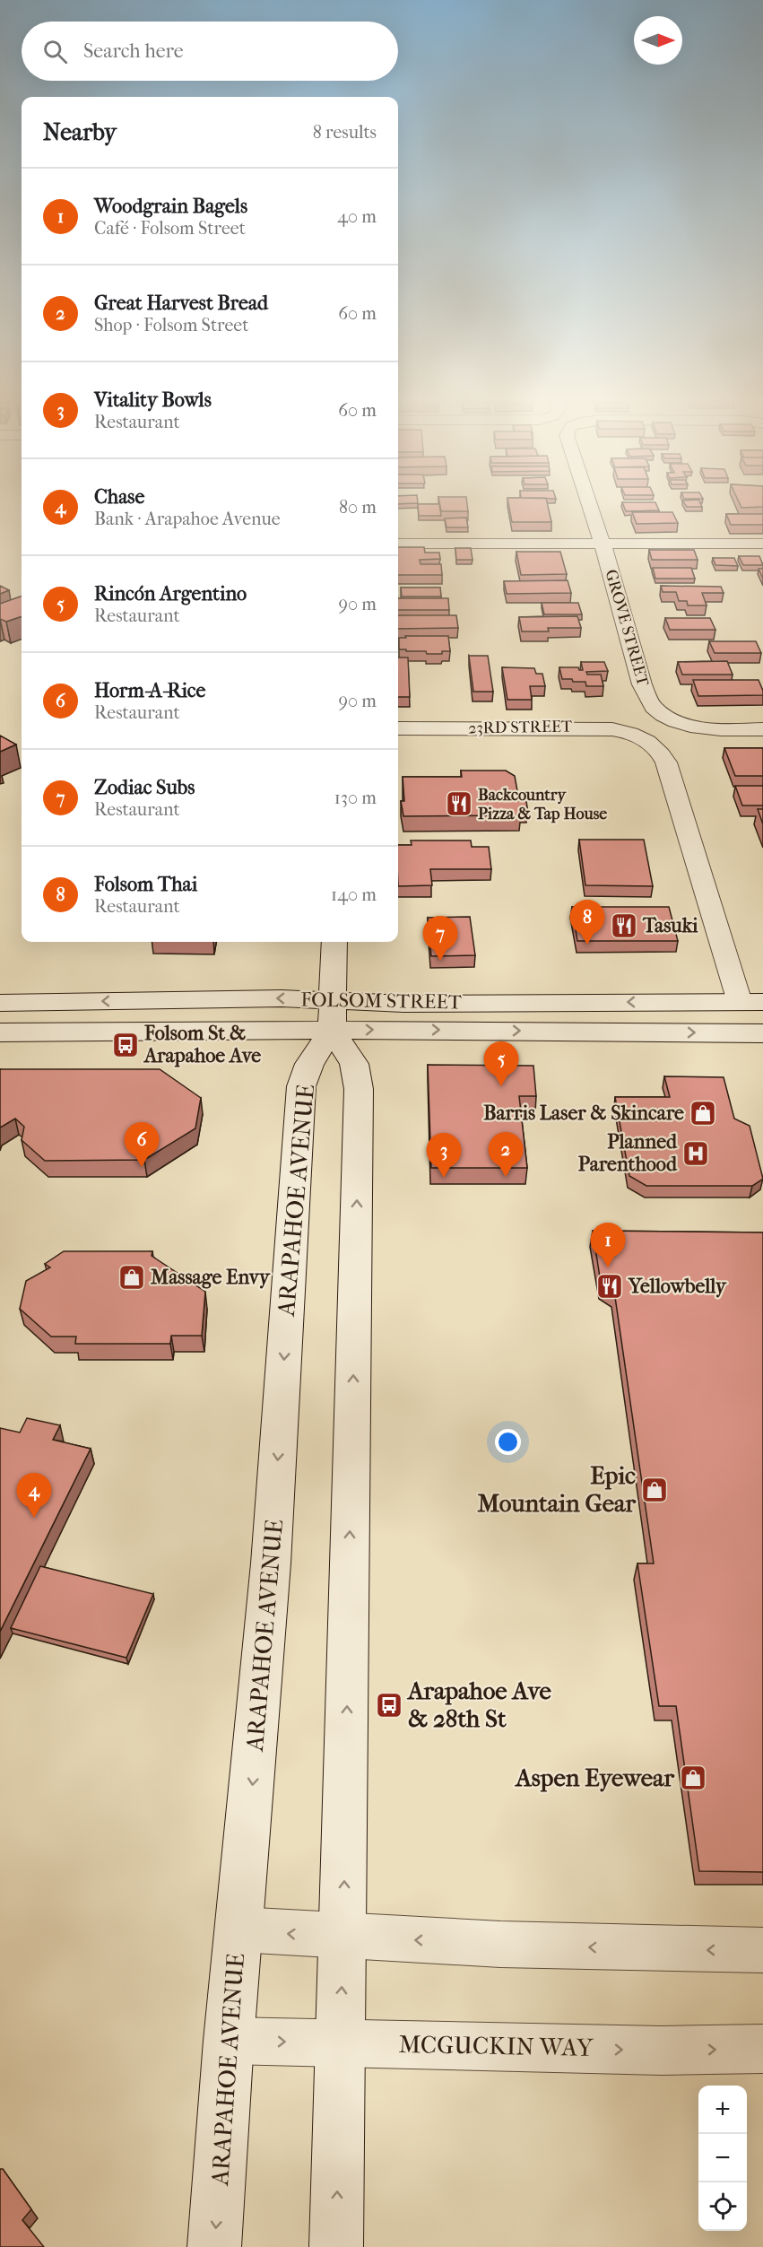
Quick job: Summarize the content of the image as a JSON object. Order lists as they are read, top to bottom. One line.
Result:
{"streets":{"main road":["FOLSOM STREET","ARAPAHOE AVENUE"],"street":["GROVE STREET","23RD STREET","MCGUCKIN WAY"]},"crossings":[["23RD STREET","FOLSOM STREET"],["FOLSOM STREET","ARAPAHOE AVENUE"],["ARAPAHOE AVENUE","MCGUCKIN WAY"]],"places":{"restaurant":["Backcountry Pizza & Tap House","Tasuki","Yellowbelly"],"bus stop":["Folsom St & Arapahoe Ave","Arapahoe Ave & 28th St"],"shop":["Barris Laser & Skincare","Massage Envy","Epic Mountain Gear","Aspen Eyewear"],"hospital":["Planned Parenthood"]},"north":"right","page":{"search":"Search here","heading":["Nearby","8 results"],"list":[{"mark":"1","name":"Woodgrain Bagels","note":"Café · Folsom Street","value":"40 m"},{"mark":"2","name":"Great Harvest Bread","note":"Shop · Folsom Street","value":"60 m"},{"mark":"3","name":"Vitality Bowls","note":"Restaurant","value":"60 m"},{"mark":"4","name":"Chase","note":"Bank · Arapahoe Avenue","value":"80 m"},{"mark":"5","name":"Rincón Argentino","note":"Restaurant","value":"90 m"},{"mark":"6","name":"Horm-A-Rice","note":"Restaurant","value":"90 m"},{"mark":"7","name":"Zodiac Subs","note":"Restaurant","value":"130 m"},{"mark":"8","name":"Folsom Thai","note":"Restaurant","value":"140 m"}],"pins":["8","7","5","6","2","3","1","4"],"map_buttons":["+","−"]}}
